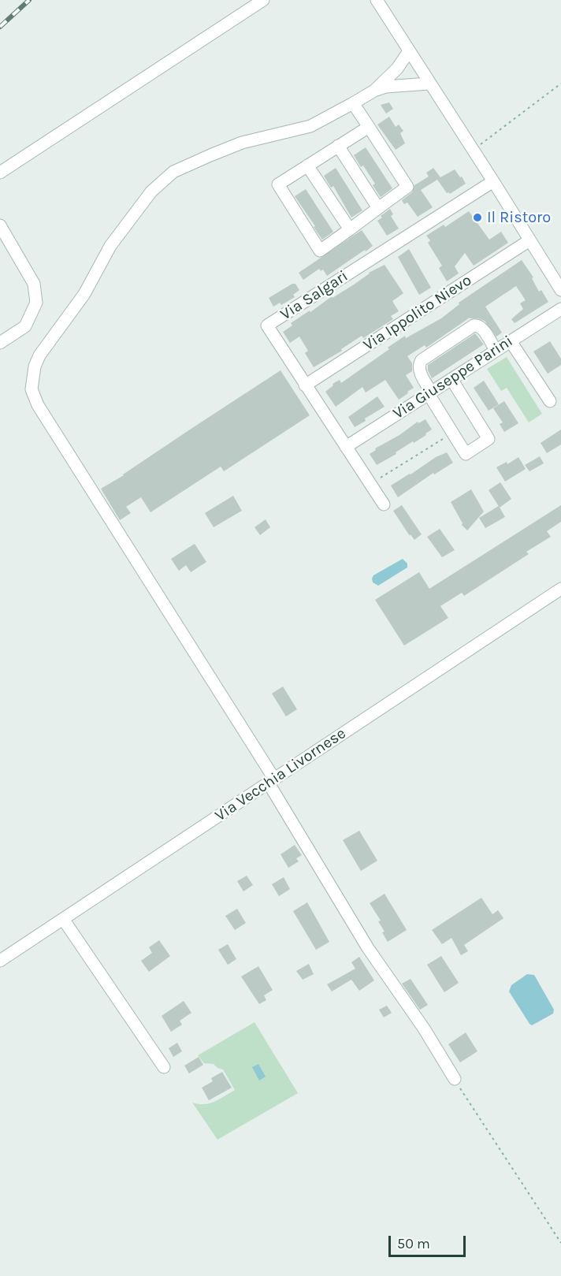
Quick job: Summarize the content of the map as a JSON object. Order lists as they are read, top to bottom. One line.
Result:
{"streets":{"street":["Via Salgari","Via Ippolito Nievo","Via Giuseppe Parini","Via Vecchia Livornese"]},"crossings":[["Via Salgari","Via Ippolito Nievo"],["Via Salgari","Via Giuseppe Parini"]],"places":["Il Ristoro"],"scale_bar":"50 m"}
